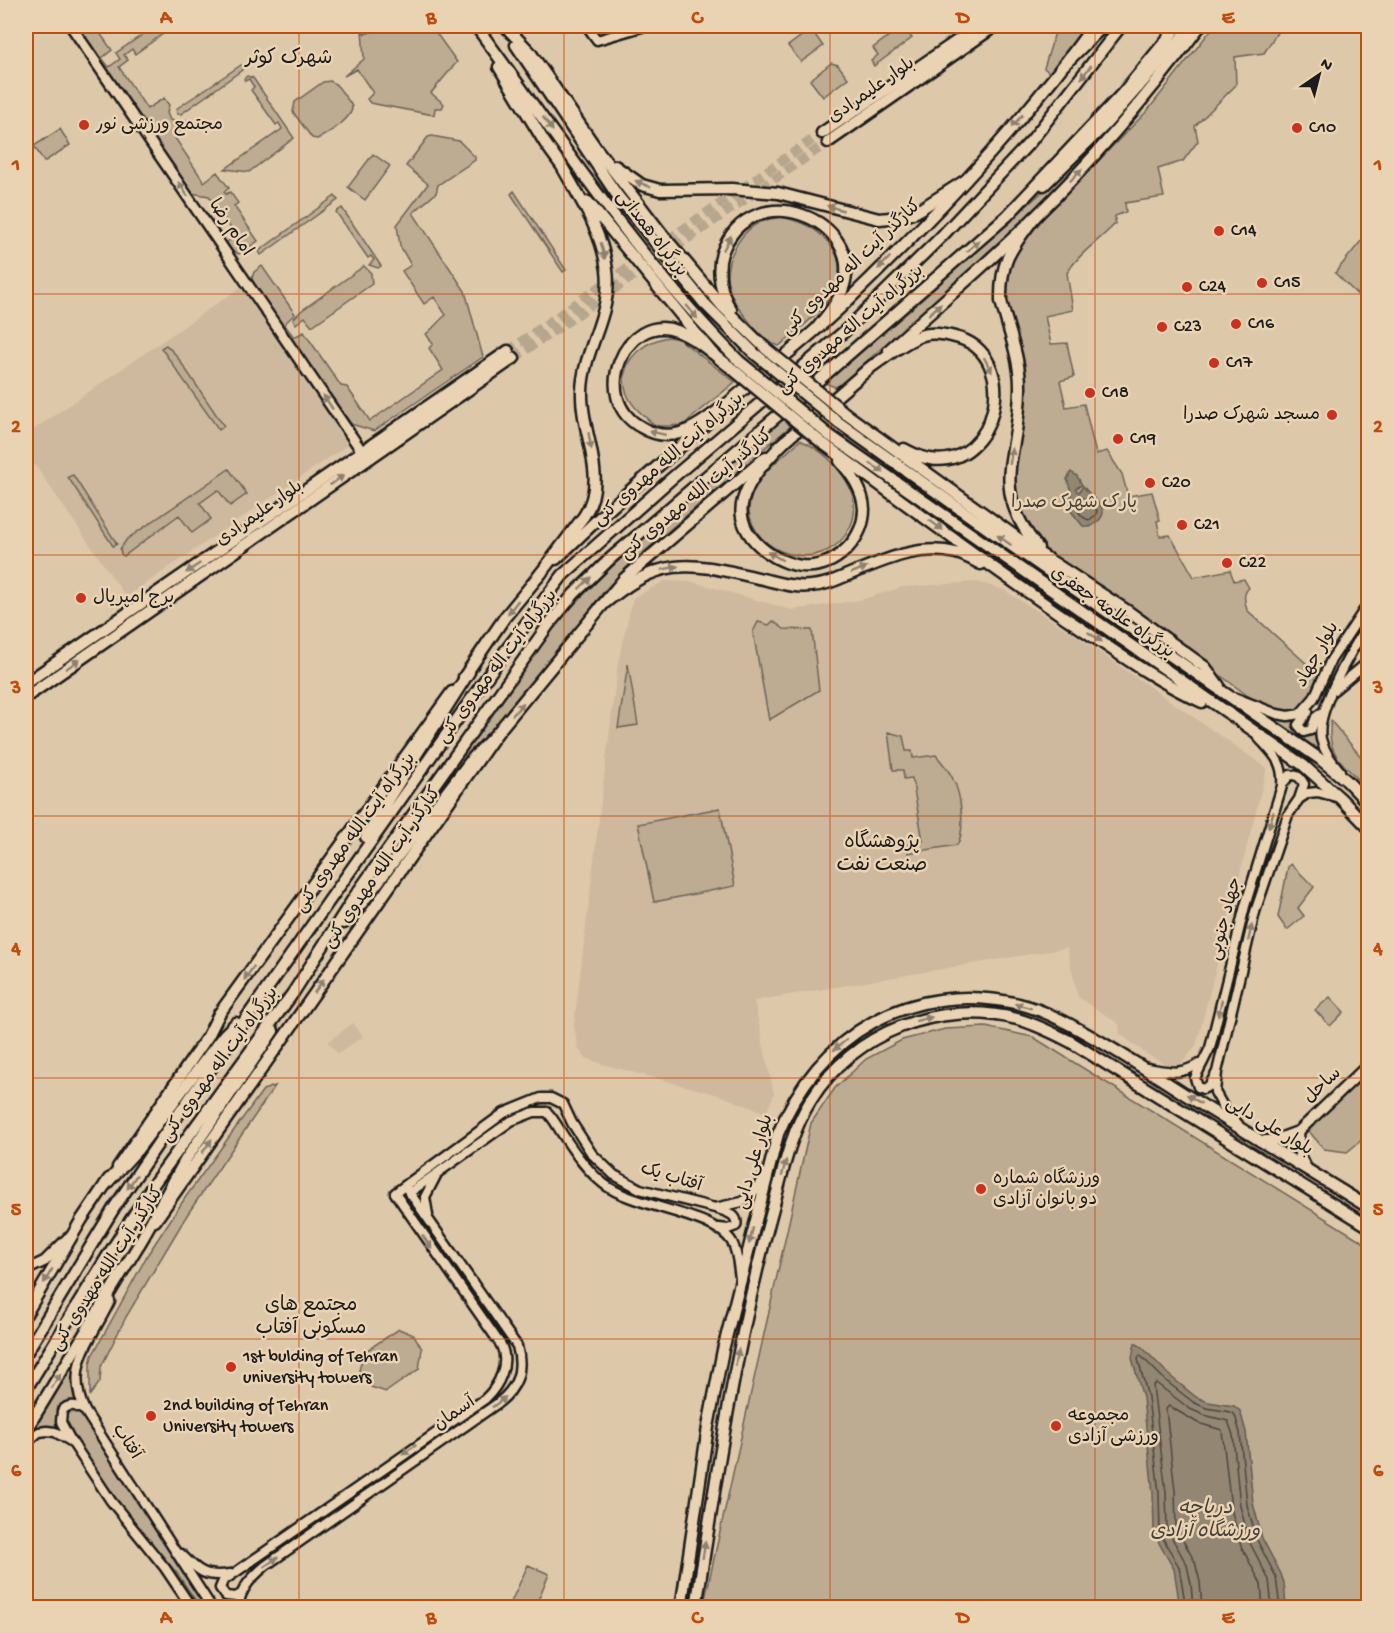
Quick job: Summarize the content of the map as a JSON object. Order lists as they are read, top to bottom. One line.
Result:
{"streets":{"main road":["بلوار علیمرادی","امام رضا","بزرگراه همدانی","کنارگذر آیت اله مهدوی کنی","بزرگراه آیت اله مهدوی کنی","بزرگراه آیت الله مهدوی کنی","کنارگذر آیت الله مهدوی کنی","بزرگراه علامه جعفری","ساحل","بلوار علی دایی"],"street":["بلوار جهاد","جهاد جنوبی","آفتاب یک","آسمان","آفتاب"]},"crossings":[["بلوار علیمرادی","امام رضا"],["بزرگراه همدانی","بزرگراه علامه جعفری"],["بزرگراه آیت اله مهدوی کنی","بزرگراه آیت الله مهدوی کنی"],["کنارگذر آیت الله مهدوی کنی","آفتاب"],["بزرگراه علامه جعفری","بلوار جهاد"],["بزرگراه علامه جعفری","جهاد جنوبی"],["جهاد جنوبی","بلوار علی دایی"],["بلوار علی دایی","آفتاب یک"]],"one_way":["امام رضا"],"districts":["شهرک کوثر","پژوهشگاه صنعت نفت","مجتمع های مسکونی آفتاب"],"water":["دریاچه ورزشگاه آزادی"],"parks":["پارک شهرک صدرا"],"places":["مجتمع ورزشی نور","C10","C14","C15","C24","C16","C23","C17","C18","مسجد شهرک صدرا","C19","C20","C21","C22","برج امپریال","ورزشگاه شماره دو بانوان آزادی","1st bulding of Tehran university towers","2nd building of Tehran University towers","مجموعه ورزشی آزادی"],"north":"top right","grid":{"columns":["A","B","C","D","E"],"rows":["1","2","3","4","5","6"]}}
